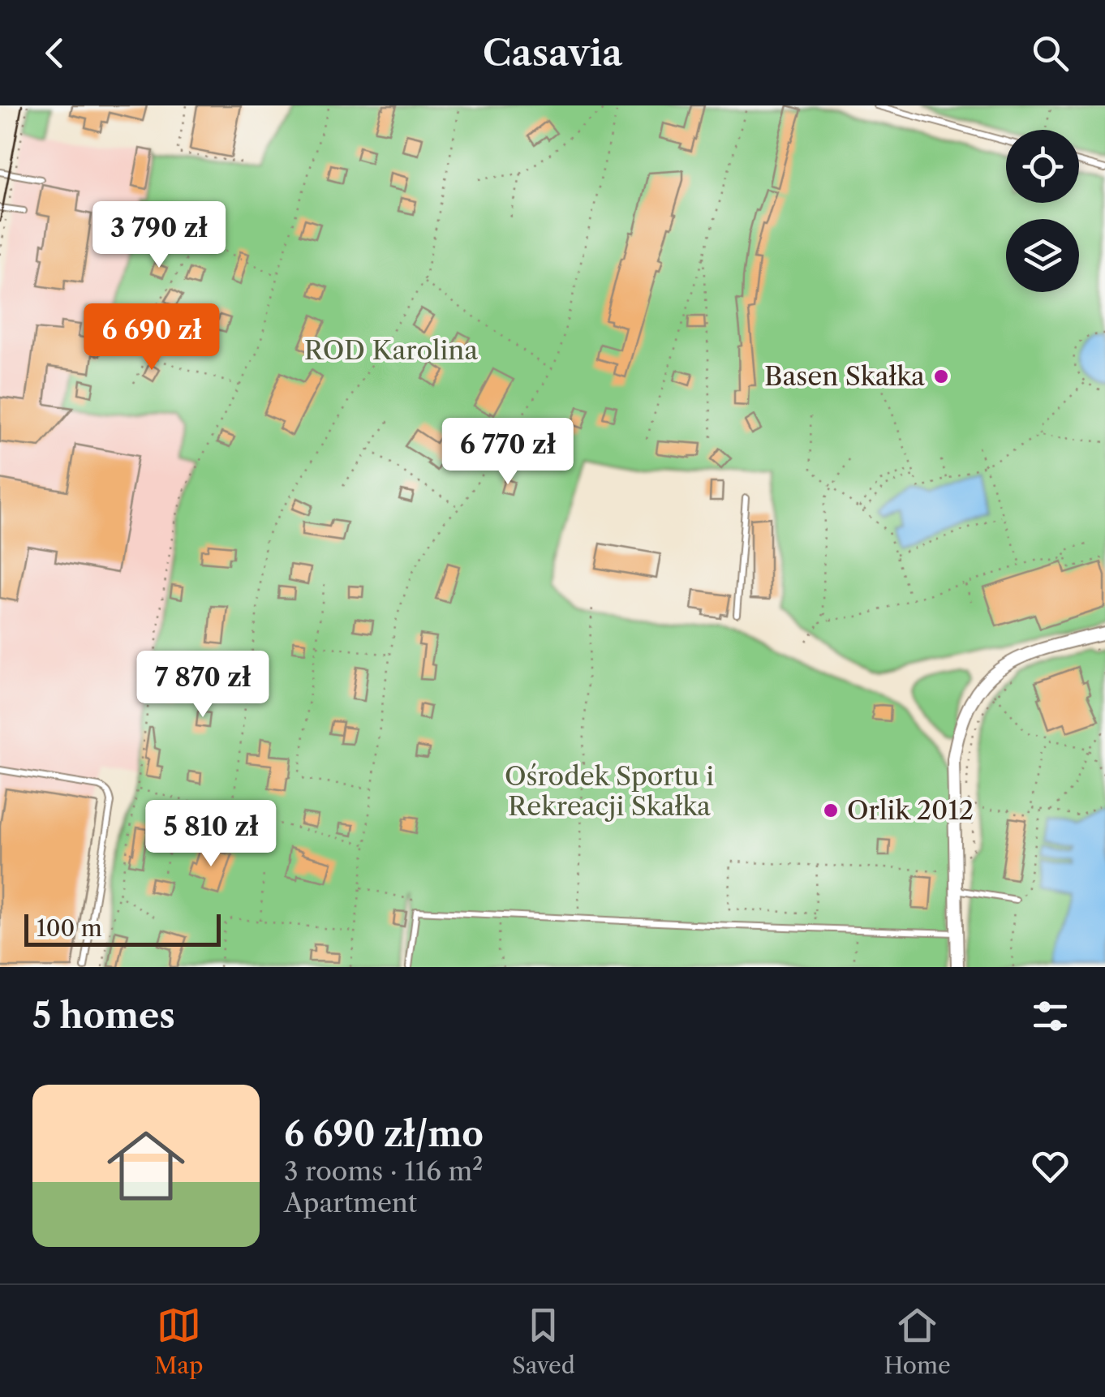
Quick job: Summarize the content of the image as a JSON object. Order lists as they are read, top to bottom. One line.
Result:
{"parks":["ROD Karolina","Ośrodek Sportu i Rekreacji Skałka"],"places":["Basen Skałka","Orlik 2012"],"scale_bar":"100 m","page":{"header":"Casavia","price":["3 790 zł","6 690 zł","6 770 zł","7 870 zł","5 810 zł"],"scale":"100 m","heading":"5 homes","list":[{"name":"6 690 zł/mo","note":"3 rooms · 116 m² · Apartment"}],"tabs":["Map","Saved","Home"]}}
